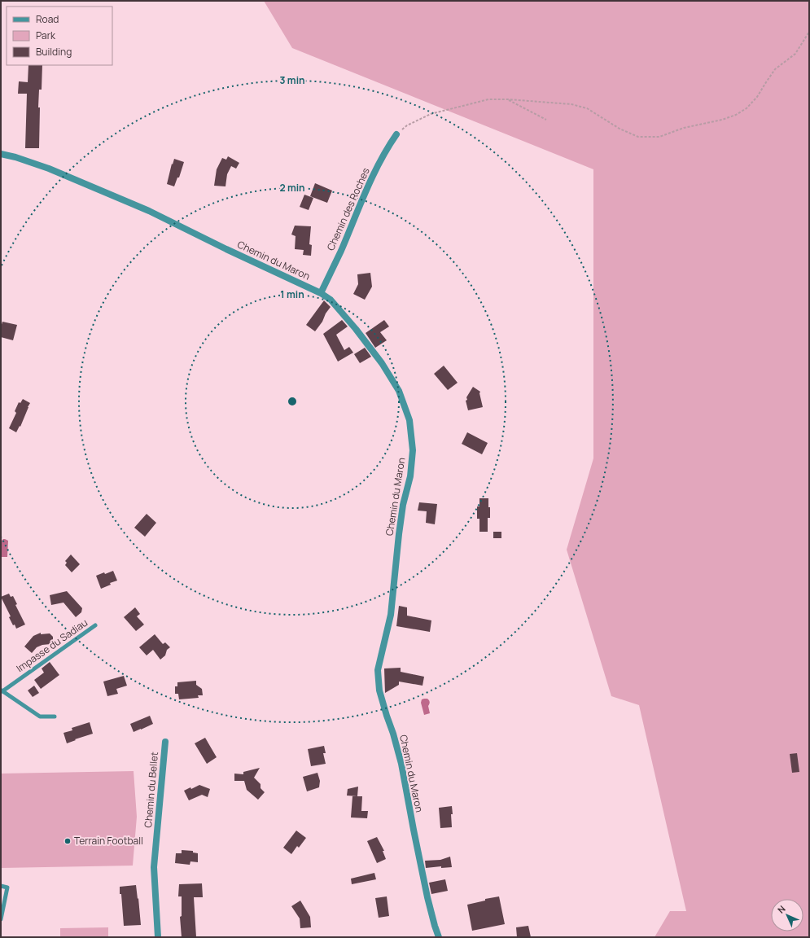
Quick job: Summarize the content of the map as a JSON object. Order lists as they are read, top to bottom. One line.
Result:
{"streets":{"street":["Chemin des Roches","Chemin du Maron","Chemin du Bellet"],"lane":["Impasse du Sadiau"]},"crossings":[["Chemin des Roches","Chemin du Maron"]],"places":["Terrain Football"],"legend":["Road","Park","Building"],"north":"top left","rings":["3 min","2 min","1 min"]}
